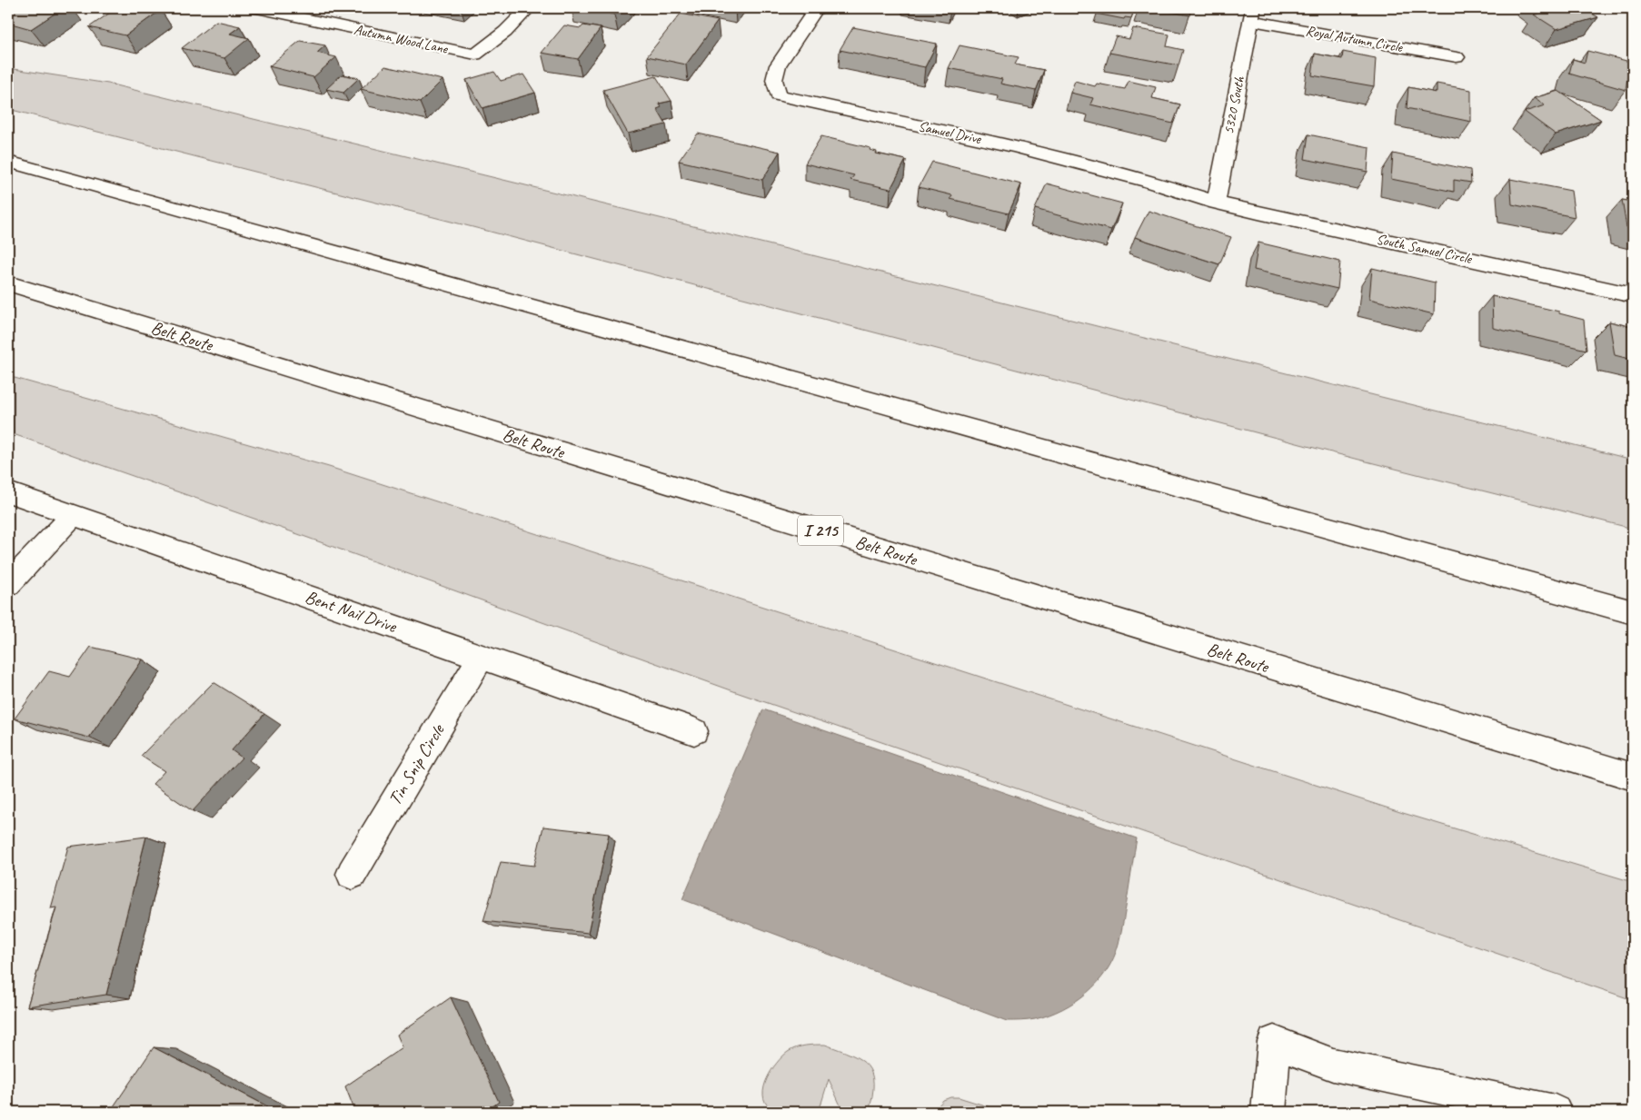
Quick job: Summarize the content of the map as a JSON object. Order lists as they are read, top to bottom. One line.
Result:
{"streets":{"main road":["Autumn Wood Lane","Royal Autumn Circle","5320 South","Samuel Drive","South Samuel Circle","Belt Route","I 215","Bent Nail Drive","Tin Snip Circle"]},"crossings":[["Royal Autumn Circle","5320 South"],["5320 South","Samuel Drive"],["5320 South","South Samuel Circle"],["Samuel Drive","South Samuel Circle"],["Bent Nail Drive","Tin Snip Circle"]]}
